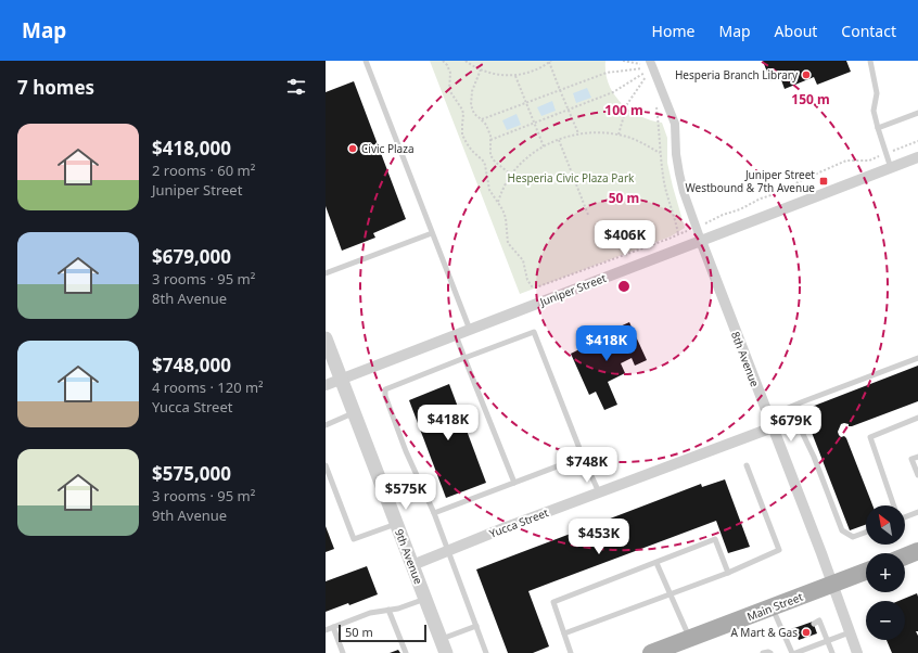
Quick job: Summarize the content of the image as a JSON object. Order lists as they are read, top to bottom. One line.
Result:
{"streets":{"main road":["Main Street"],"street":["Juniper Street","8th Avenue","Yucca Street","9th Avenue"]},"crossings":[["Juniper Street","8th Avenue"],["Juniper Street","9th Avenue"],["8th Avenue","Yucca Street"],["8th Avenue","Main Street"],["Yucca Street","9th Avenue"]],"parks":["Hesperia Civic Plaza Park"],"places":{"other":["Hesperia Branch Library","Civic Plaza","A Mart & Gas"],"transit":["Juniper Street Westbound & 7th Avenue"]},"scale_bar":"50 m","north":"top left","page":{"header":"Map","nav":["Home","Map","About","Contact"],"heading":"7 homes","list":[{"name":"$418,000","note":"2 rooms · 60 m² · Juniper Street"},{"name":"$679,000","note":"3 rooms · 95 m² · 8th Avenue"},{"name":"$748,000","note":"4 rooms · 120 m² · Yucca Street"},{"name":"$575,000","note":"3 rooms · 95 m² · 9th Avenue"}],"price":["$406K","$418K","$418K","$679K","$748K","$575K","$453K"],"map_buttons":["+","−"],"scale":"50 m"},"rings":["150 m","100 m","50 m"]}
